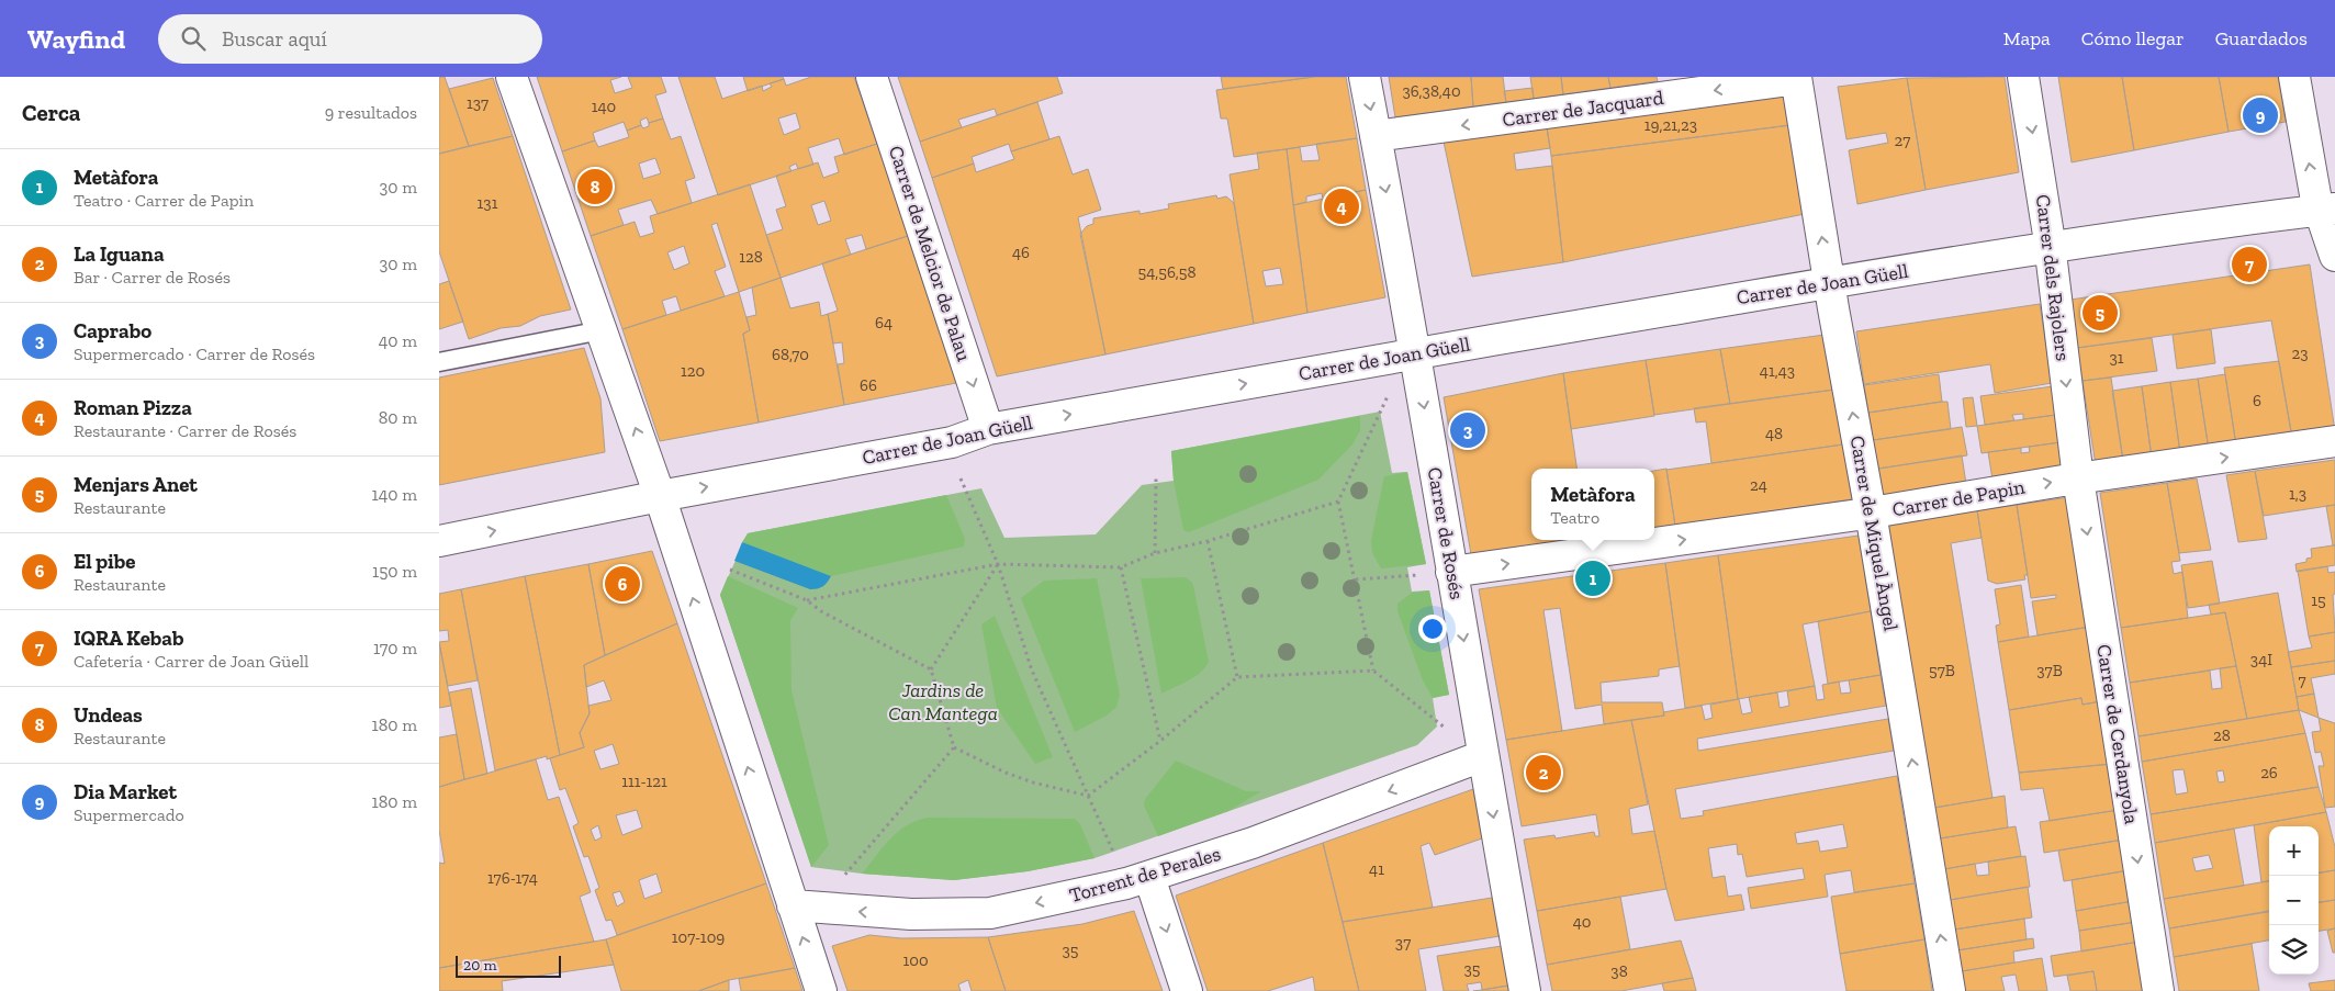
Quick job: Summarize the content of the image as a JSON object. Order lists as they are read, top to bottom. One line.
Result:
{"streets":{"street":["Carrer de Jacquard","Carrer de Melcior de Palau","Carrer dels Rajolers","Carrer de Joan Güell","Carrer de Papin","Carrer de Rosés","Carrer de Miquel Àngel","Carrer de Cerdanyola","Torrent de Perales"]},"crossings":[["Carrer de Jacquard","Carrer de Rosés"],["Carrer de Melcior de Palau","Carrer de Joan Güell"],["Carrer dels Rajolers","Carrer de Joan Güell"],["Carrer dels Rajolers","Carrer de Papin"],["Carrer dels Rajolers","Carrer de Cerdanyola"],["Carrer de Joan Güell","Carrer de Rosés"],["Carrer de Joan Güell","Carrer de Miquel Àngel"],["Carrer de Papin","Carrer de Rosés"],["Carrer de Papin","Carrer de Miquel Àngel"],["Carrer de Papin","Carrer de Cerdanyola"],["Carrer de Rosés","Torrent de Perales"]],"one_way":["Carrer de Jacquard","Carrer de Melcior de Palau","Carrer dels Rajolers","Carrer de Joan Güell","Carrer de Papin","Carrer de Rosés","Carrer de Miquel Àngel","Carrer de Cerdanyola","Torrent de Perales"],"parks":["Jardins de Can Mantega"],"house_numbers":["36,38,40","137","140","19,21,23","27","131","46","128","54,56,58","64","23","68,70","31","120","41,43","66","6","48","24","1,3","15","34I","57B","37B","7","28","26","111-121","41","176-174","40","107-109","37","35","100","35","38"],"scale_bar":"20 m","page":{"header":"Wayfind","search":"Buscar aquí","nav":["Mapa","Cómo llegar","Guardados"],"heading":["Cerca","9 resultados"],"pins":["9","8","4","7","5","3","1","6","2"],"list":[{"mark":"1","name":"Metàfora","note":"Teatro · Carrer de Papin","value":"30 m"},{"mark":"2","name":"La Iguana","note":"Bar · Carrer de Rosés","value":"30 m"},{"mark":"3","name":"Caprabo","note":"Supermercado · Carrer de Rosés","value":"40 m"},{"mark":"4","name":"Roman Pizza","note":"Restaurante · Carrer de Rosés","value":"80 m"},{"mark":"5","name":"Menjars Anet","note":"Restaurante","value":"140 m"},{"mark":"6","name":"El pibe","note":"Restaurante","value":"150 m"},{"mark":"7","name":"IQRA Kebab","note":"Cafetería · Carrer de Joan Güell","value":"170 m"},{"mark":"8","name":"Undeas","note":"Restaurante","value":"180 m"},{"mark":"9","name":"Dia Market","note":"Supermercado","value":"180 m"}],"popup":["Metàfora","Teatro"],"map_buttons":["+","−"],"scale":"20 m"}}
